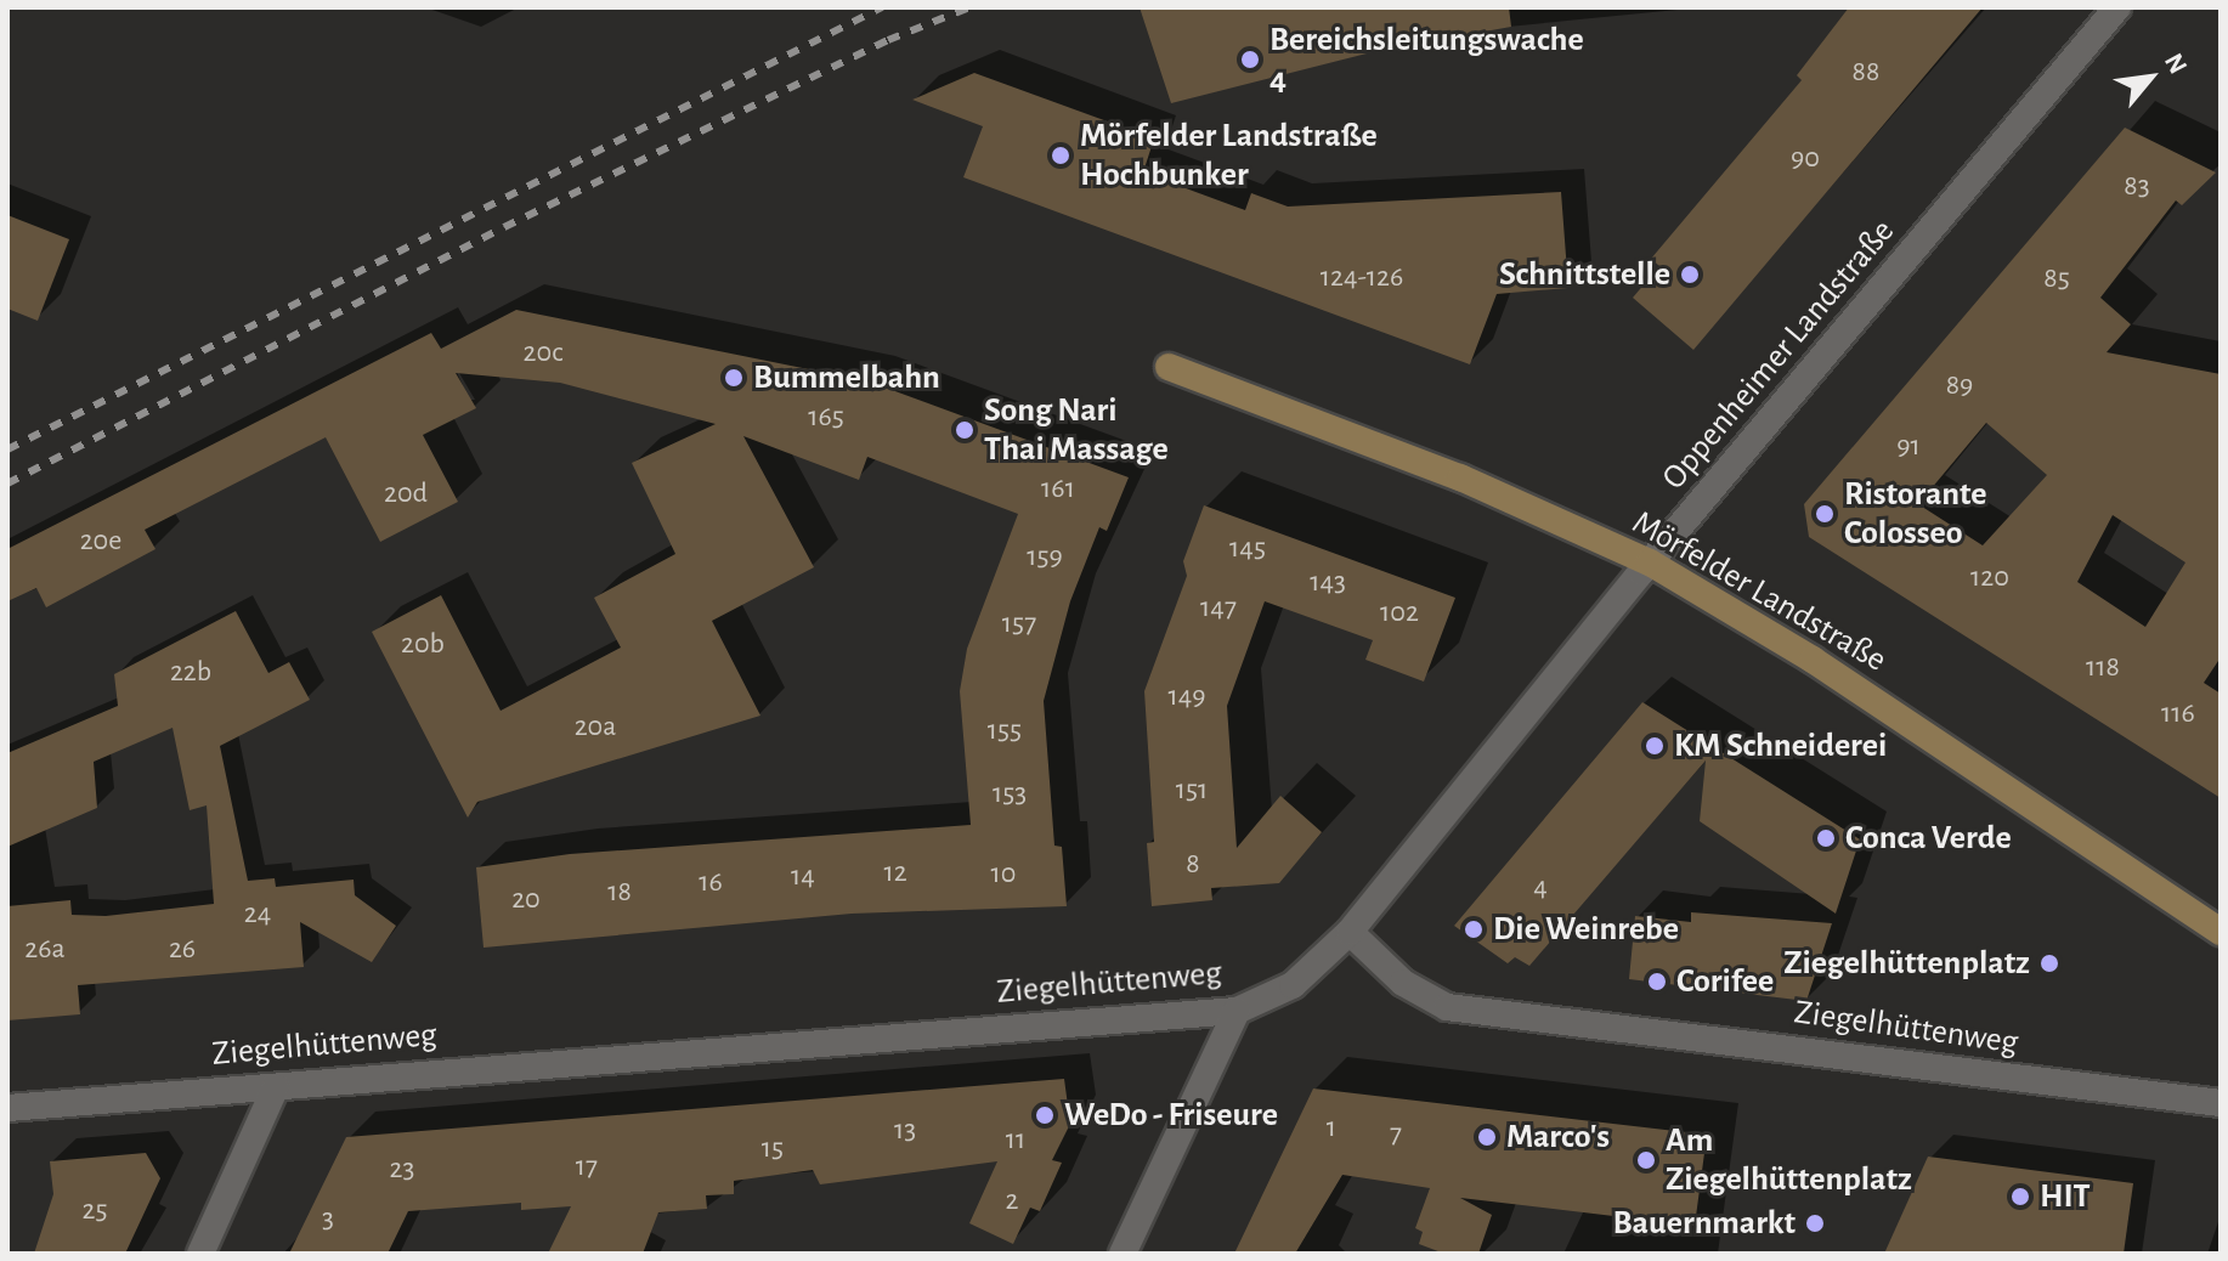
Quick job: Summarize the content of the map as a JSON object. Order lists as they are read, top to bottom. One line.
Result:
{"streets":{"main road":["Mörfelder Landstraße"],"street":["Oppenheimer Landstraße","Ziegelhüttenweg"]},"crossings":[["Oppenheimer Landstraße","Mörfelder Landstraße"],["Oppenheimer Landstraße","Ziegelhüttenweg"]],"places":["Bereichsleitungswache 4","Mörfelder Landstraße Hochbunker","Schnittstelle","Bummelbahn","Song Nari Thai Massage","Ristorante Colosseo","KM Schneiderei","Conca Verde","Die Weinrebe","Ziegelhüttenplatz","Corifee","WeDo - Friseure","Marco's","Am Ziegelhüttenplatz","HIT","Bauernmarkt"],"house_numbers":["88","90","83","124-126","85","20c","89","165","91","161","20d","20e","145","159","120","143","147","102","157","20b","118","22b","149","116","20a","155","151","153","8","12","10","14","16","4","18","20","24","26a","26","1","13","7","11","15","17","23","2","25","3"],"north":"top right"}
